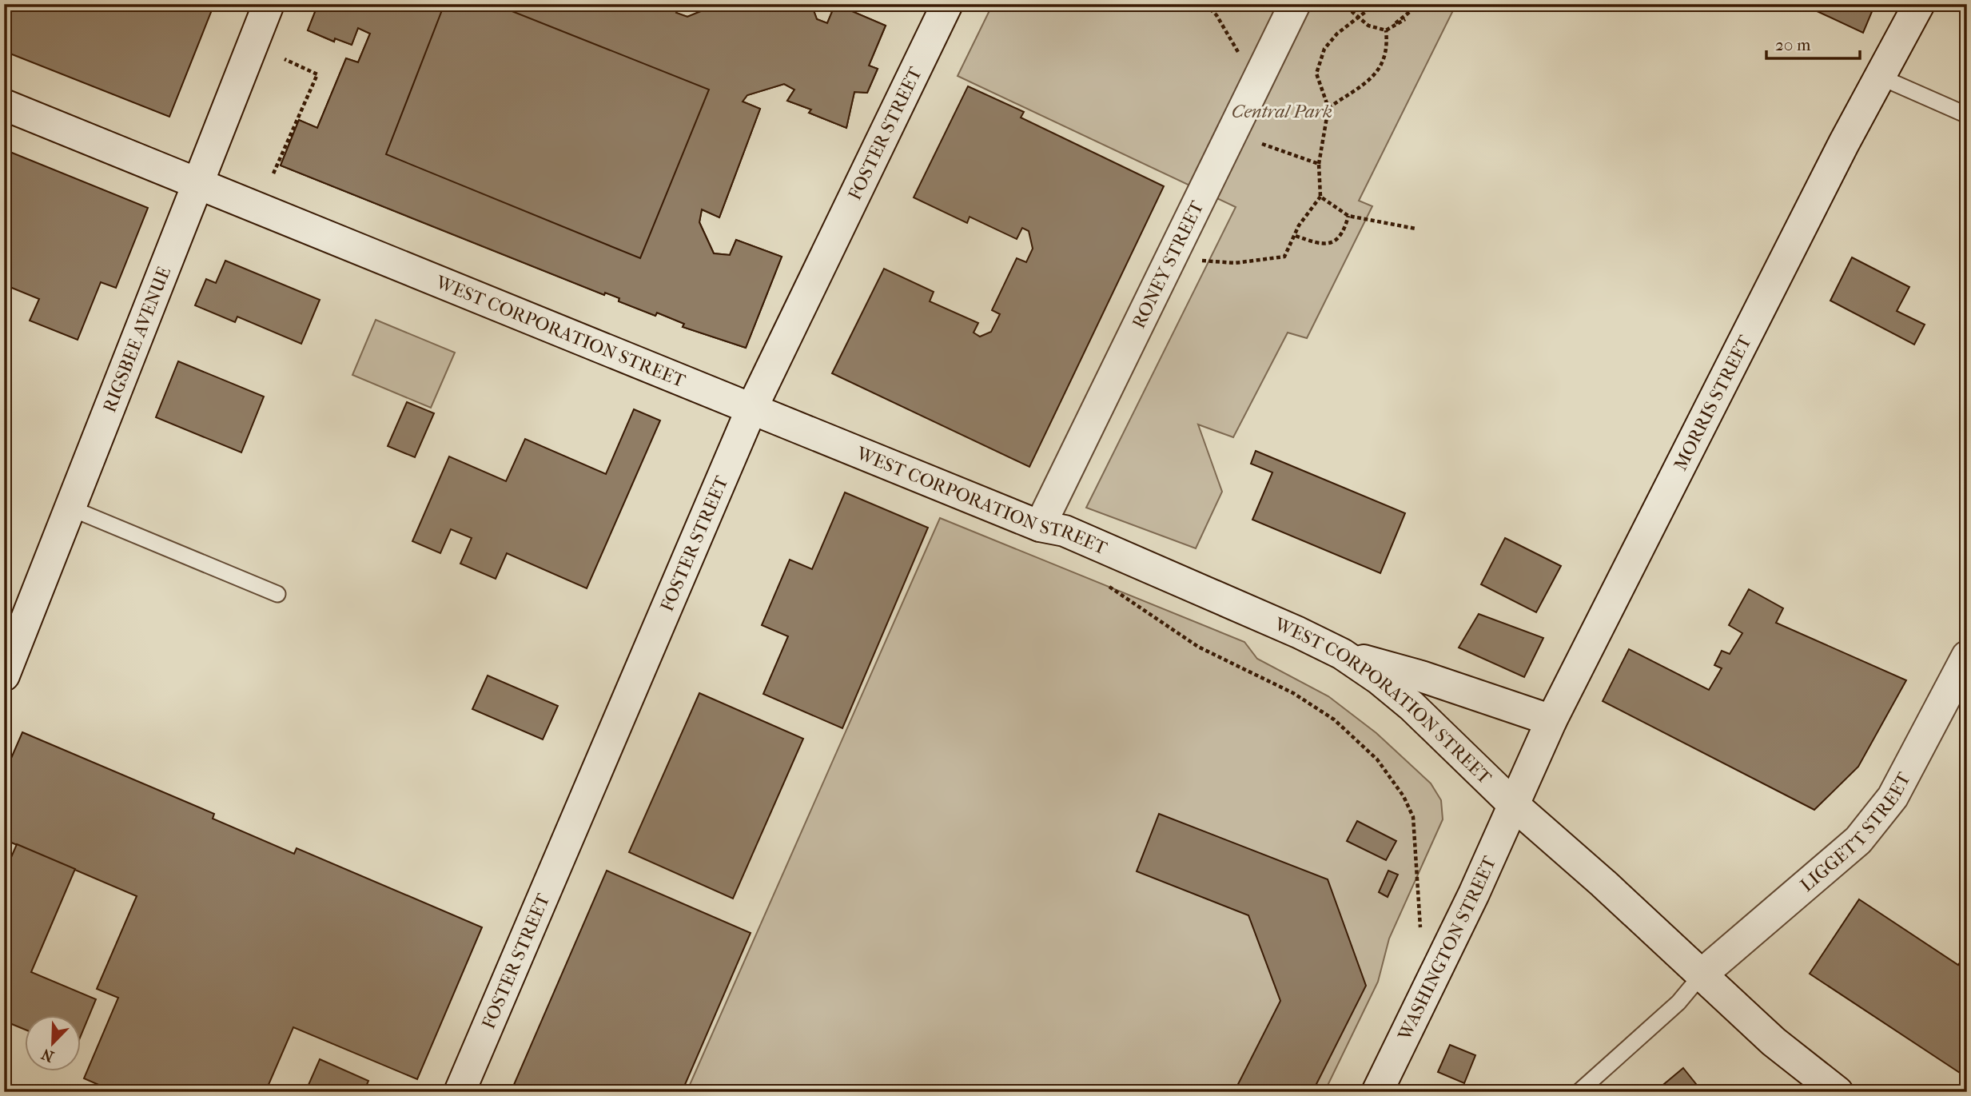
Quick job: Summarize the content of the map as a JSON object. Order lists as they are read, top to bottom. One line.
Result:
{"streets":{"street":["FOSTER STREET","RONEY STREET","WEST CORPORATION STREET","RIGSBEE AVENUE","MORRIS STREET","LIGGETT STREET","WASHINGTON STREET"]},"crossings":[["FOSTER STREET","WEST CORPORATION STREET"],["RONEY STREET","WEST CORPORATION STREET"],["WEST CORPORATION STREET","RIGSBEE AVENUE"],["WEST CORPORATION STREET","MORRIS STREET"],["WEST CORPORATION STREET","LIGGETT STREET"],["WEST CORPORATION STREET","WASHINGTON STREET"],["MORRIS STREET","WASHINGTON STREET"]],"parks":["Central Park"],"scale_bar":"20 m","north":"bottom left"}
